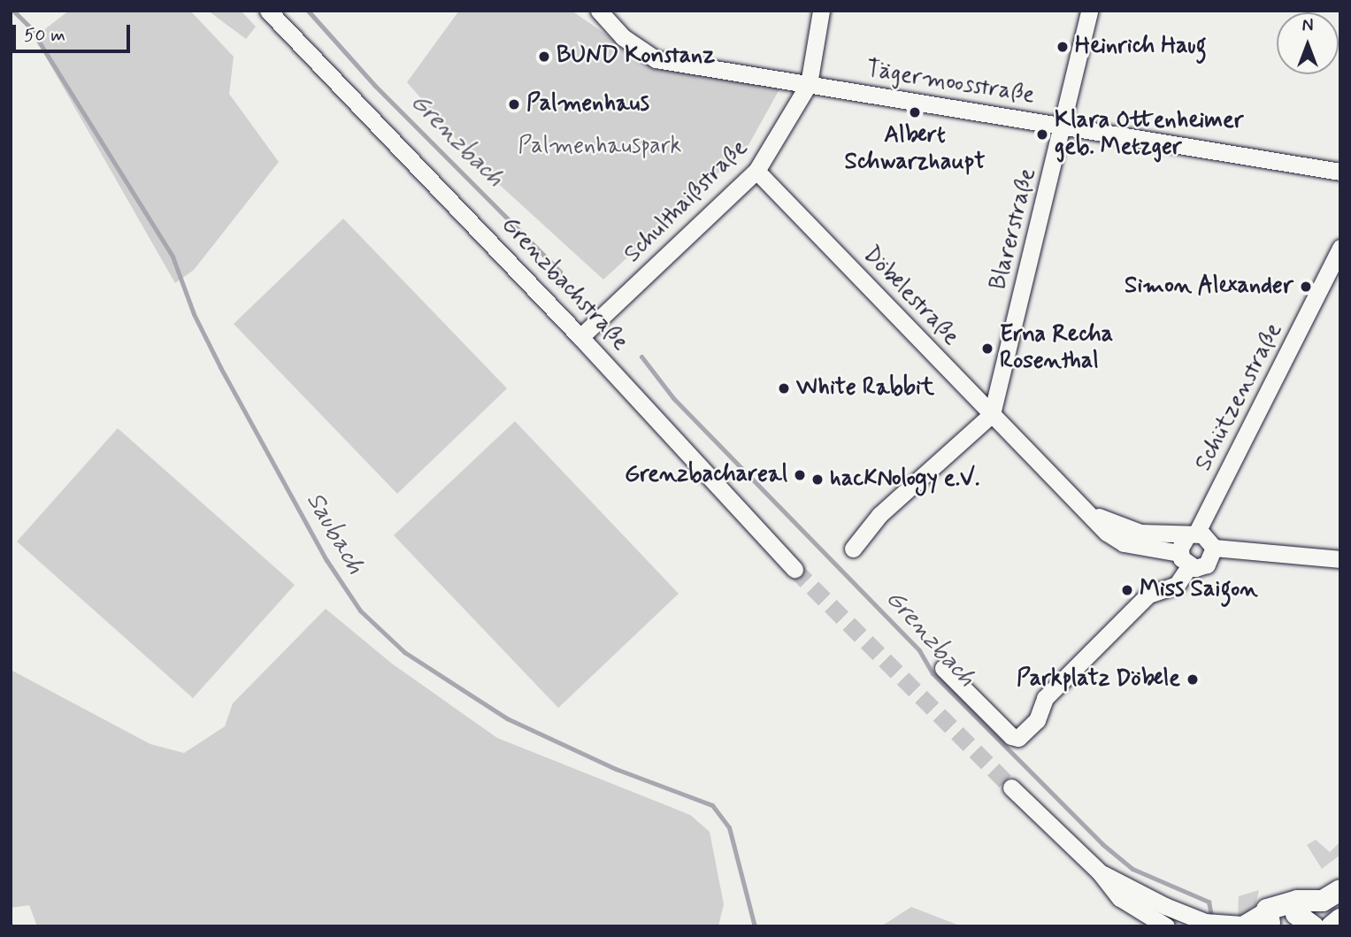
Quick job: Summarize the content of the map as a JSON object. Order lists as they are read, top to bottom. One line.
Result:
{"streets":{"street":["Tägermoosstraße","Schulthaißstraße","Blarerstraße","Grenzbachstraße","Döbelestraße","Schützenstraße"]},"crossings":[["Tägermoosstraße","Schulthaißstraße"],["Tägermoosstraße","Blarerstraße"],["Schulthaißstraße","Grenzbachstraße"],["Schulthaißstraße","Döbelestraße"],["Blarerstraße","Döbelestraße"],["Döbelestraße","Schützenstraße"]],"water":["Grenzbach","Saubach"],"parks":["Palmenhauspark"],"places":["Heinrich Haug","BUND Konstanz","Palmenhaus","Albert Schwarzhaupt","Klara Ottenheimer geb. Metzger","Simon Alexander","Erna Recha Rosenthal","White Rabbit","Grenzbachareal","hacKNology e.V.","Miss Saigon","Parkplatz Döbele"],"scale_bar":"50 m","north":"top"}
